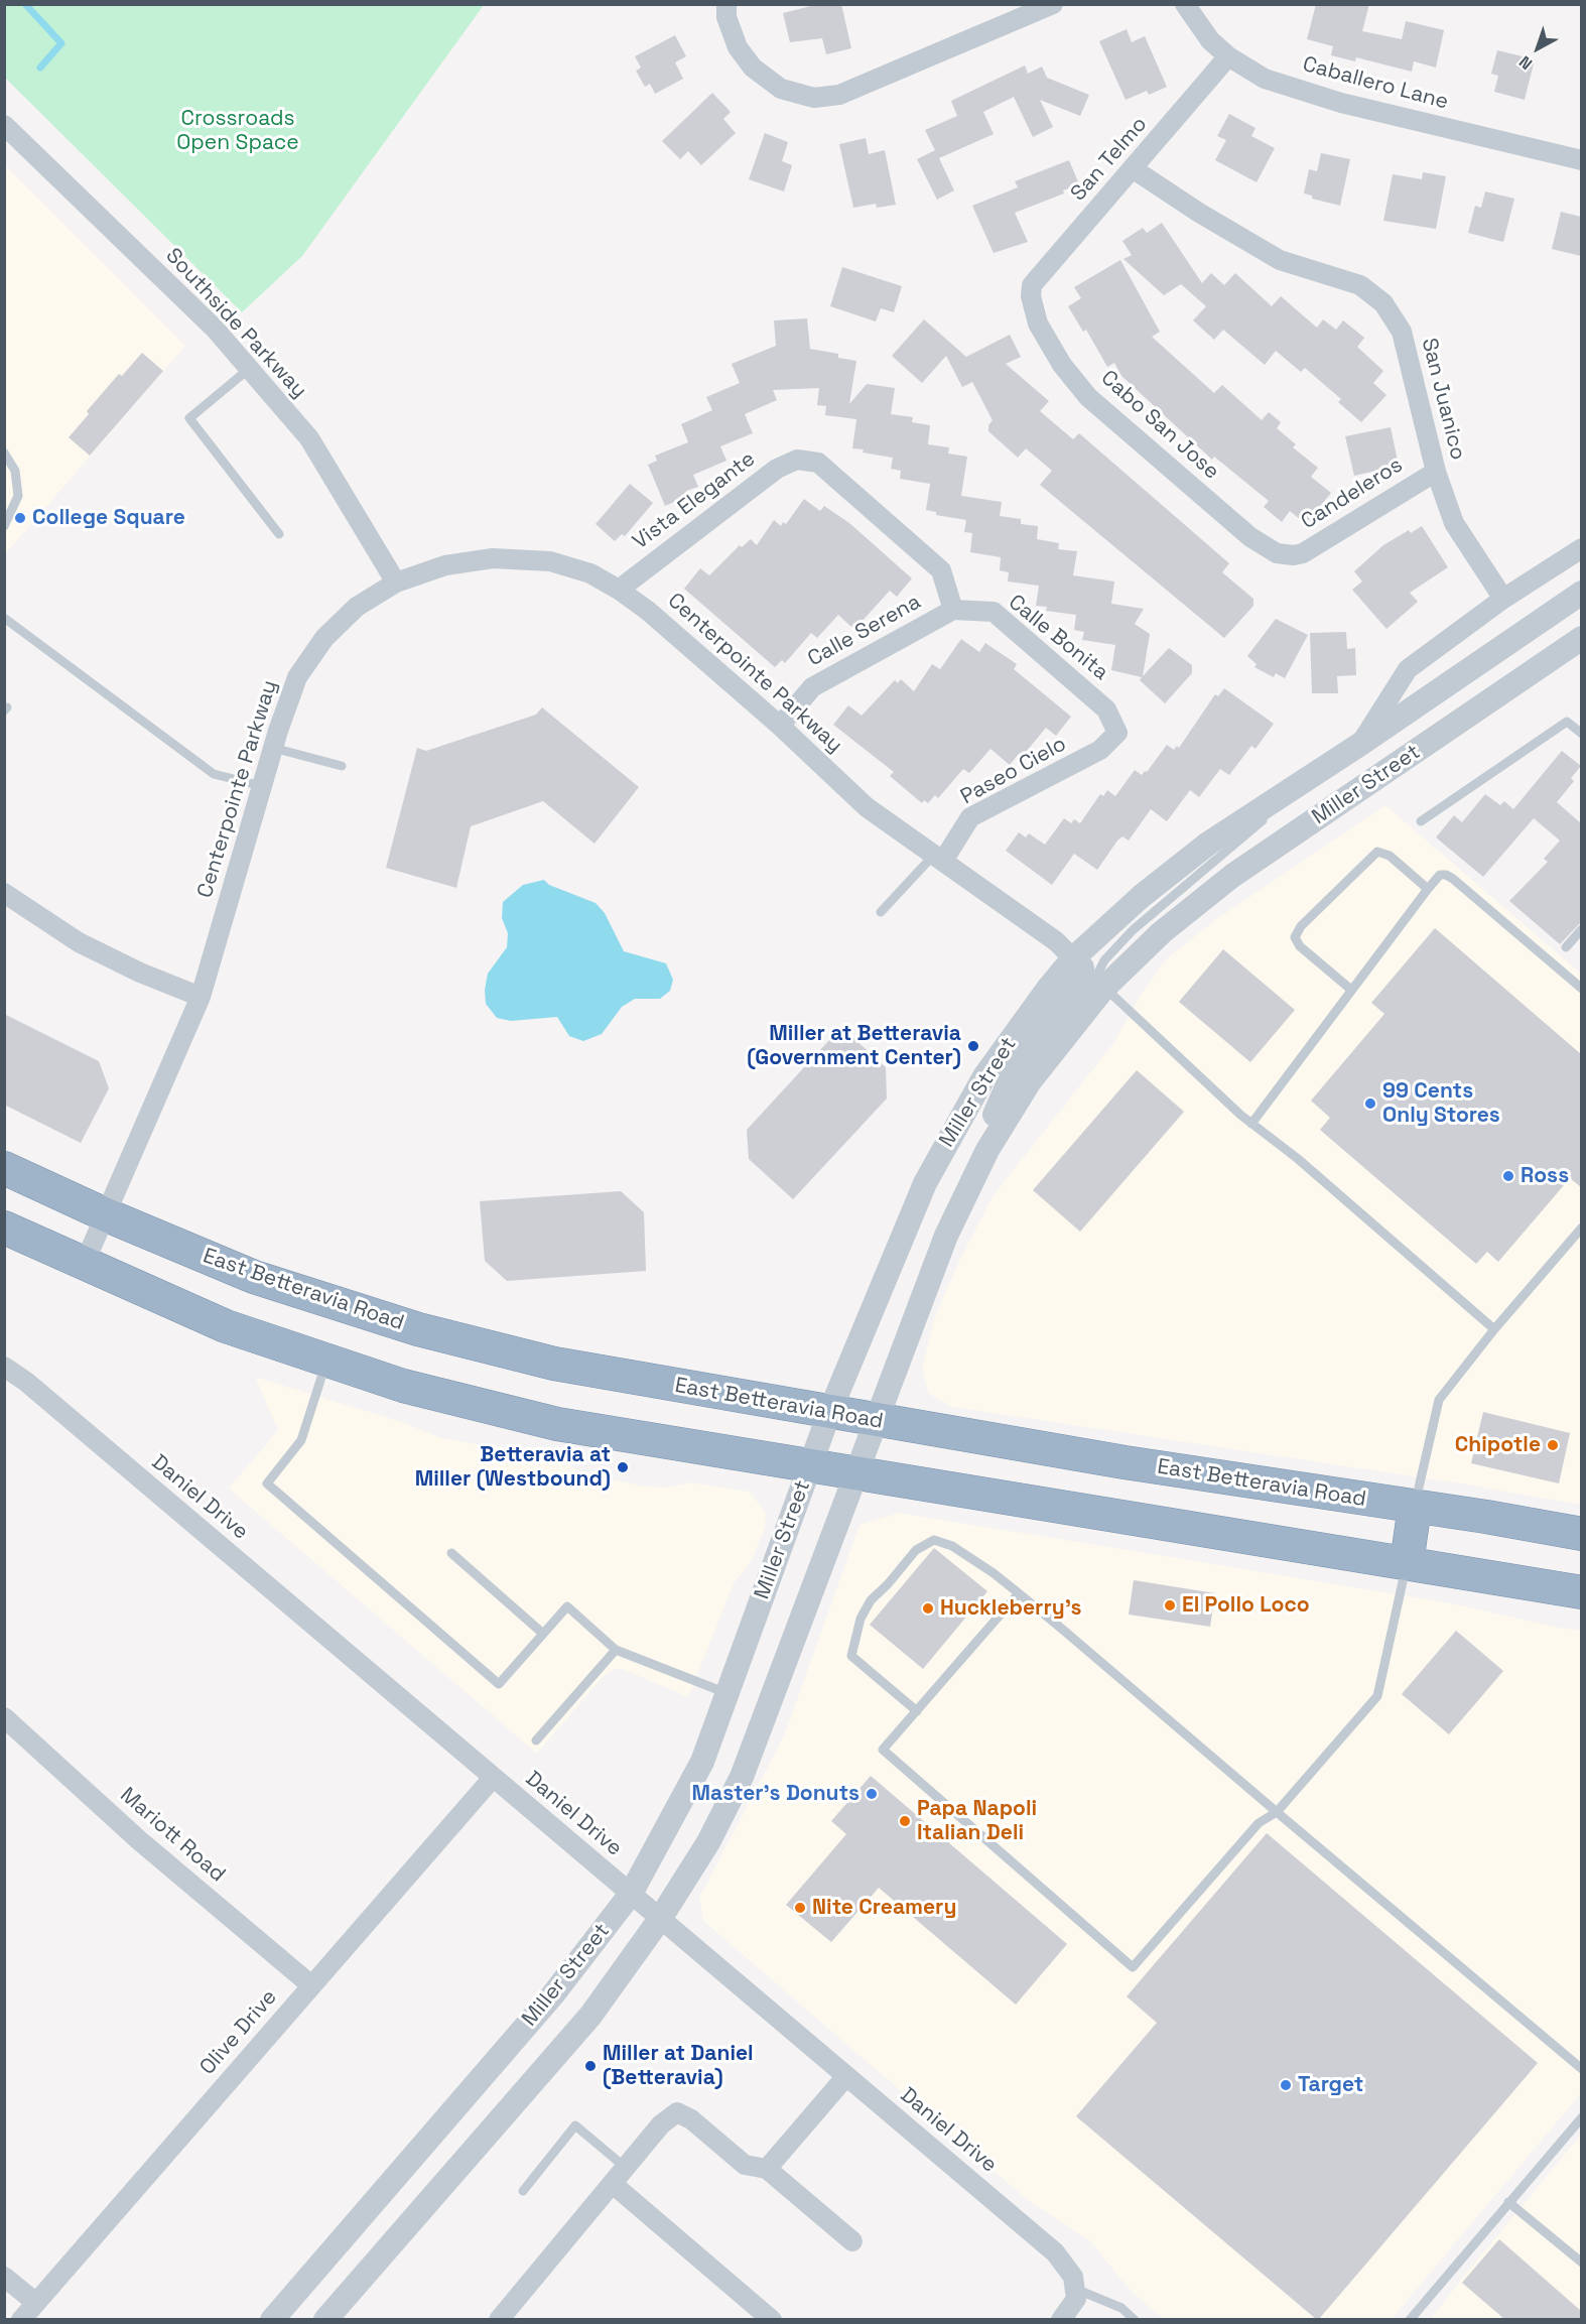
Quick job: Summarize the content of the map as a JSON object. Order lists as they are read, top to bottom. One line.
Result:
{"streets":{"highway":["East Betteravia Road"],"street":["Caballero Lane","San Telmo","Southside Parkway","San Juanico","Cabo San Jose","Candeleros","Vista Elegante","Calle Serena","Calle Bonita","Centerpointe Parkway","Paseo Cielo","Miller Street","Daniel Drive","Mariott Road","Olive Drive"]},"crossings":[["Caballero Lane","San Telmo"],["San Telmo","San Juanico"],["San Telmo","Cabo San Jose"],["Southside Parkway","Centerpointe Parkway"],["San Juanico","Candeleros"],["San Juanico","Miller Street"],["Cabo San Jose","Candeleros"],["Vista Elegante","Calle Serena"],["Vista Elegante","Calle Bonita"],["Vista Elegante","Centerpointe Parkway"],["Calle Serena","Calle Bonita"],["Calle Serena","Centerpointe Parkway"],["Calle Bonita","Paseo Cielo"],["Centerpointe Parkway","Paseo Cielo"],["Centerpointe Parkway","Miller Street"],["Centerpointe Parkway","East Betteravia Road"],["Miller Street","East Betteravia Road"],["Miller Street","Daniel Drive"],["Daniel Drive","Olive Drive"],["Mariott Road","Olive Drive"]],"parks":["Crossroads Open Space"],"places":["College Square","Miller at Betteravia (Government Center)","99 Cents Only Stores","Ross","Chipotle","Betteravia at Miller (Westbound)","El Pollo Loco","Huckleberry's","Master's Donuts","Papa Napoli Italian Deli","Nite Creamery","Miller at Daniel (Betteravia)","Target"],"north":"bottom left"}
